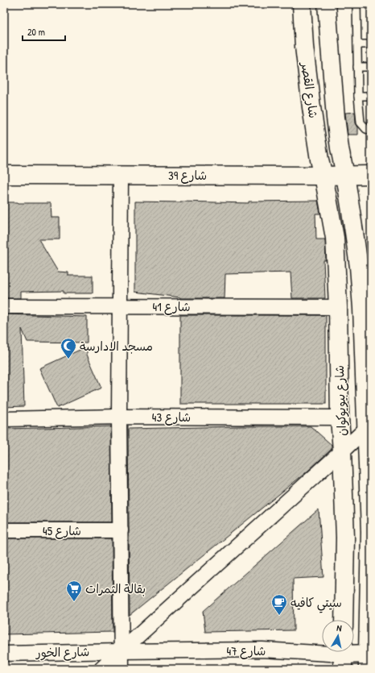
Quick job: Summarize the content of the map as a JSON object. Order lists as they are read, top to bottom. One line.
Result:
{"streets":{"main road":["شارع القصر","شارع 39","شارع بيويوكوان","شارع 47"],"street":["شارع 41","شارع 43","شارع 45","شارع الخور"]},"crossings":[["شارع القصر","شارع 39"],["شارع القصر","شارع بيويوكوان"],["شارع 39","شارع بيويوكوان"],["شارع 41","شارع بيويوكوان"],["شارع بيويوكوان","شارع 43"],["شارع 47","شارع الخور"]],"places":{"mosque":["مسجد الادارسة"],"supermarket":["بقالة الثمرات"],"cafe":["سيتي كافيه"]},"scale_bar":"20 m","north":"top"}
